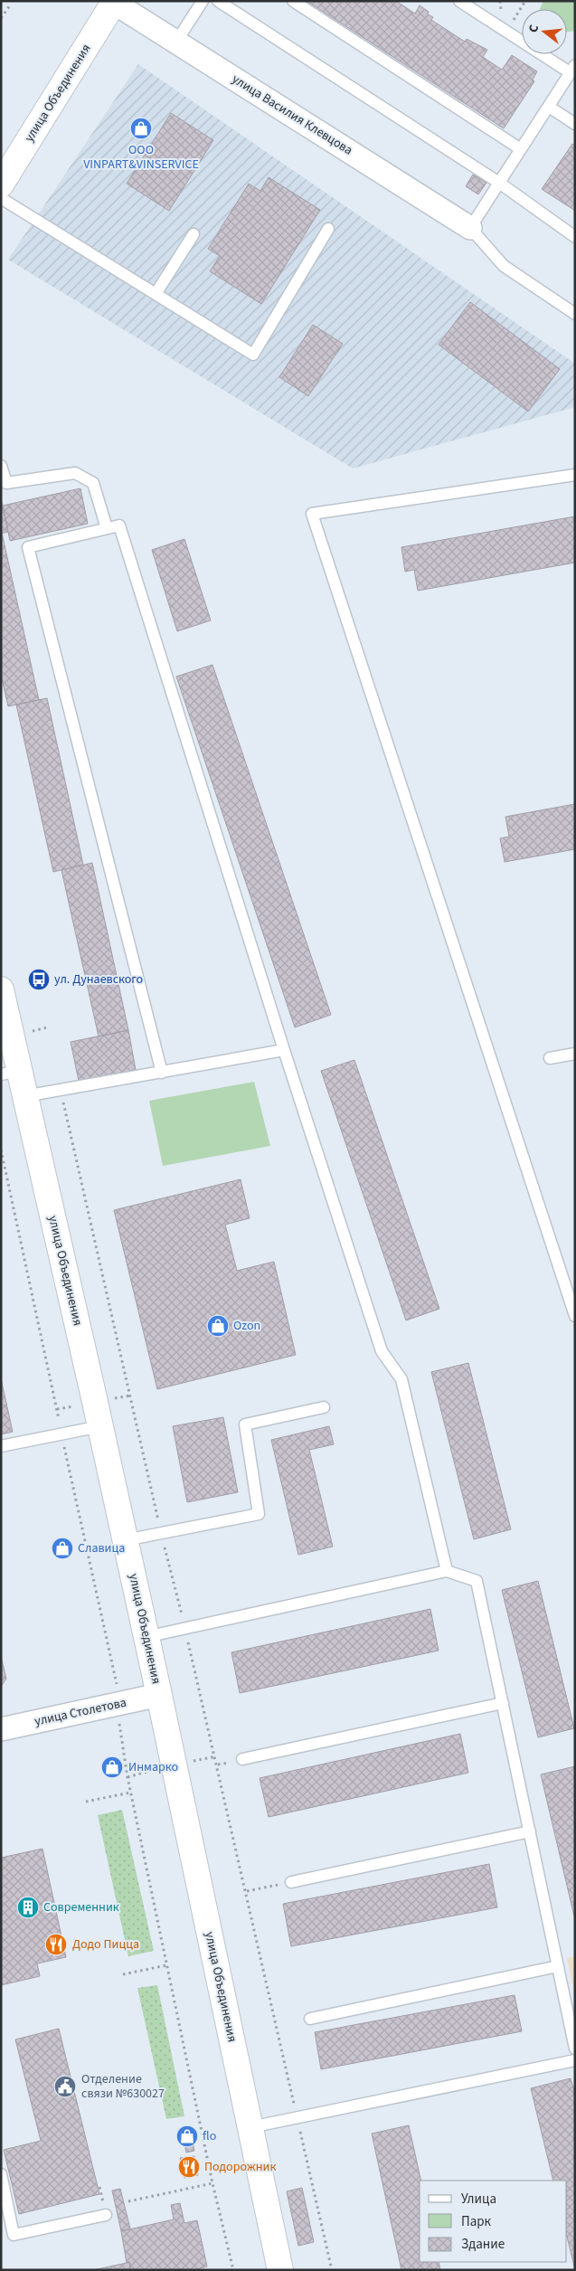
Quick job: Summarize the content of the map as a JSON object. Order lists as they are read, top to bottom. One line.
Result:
{"streets":{"street":["улица Объединения","улица Василия Клевцова","улица Столетова"]},"crossings":[["улица Объединения","улица Василия Клевцова"],["улица Объединения","улица Столетова"]],"places":{"shop":["ООО VINPART&VINSERVICE","Ozon","Славица","Инмарко","flo"],"bus stop":["ул. Дунаевского"],"building":["Современник"],"restaurant":["Додо Пицца","Подорожник"],"public building":["Отделение связи №630027"]},"legend":["Улица","Парк","Здание"],"north":"left"}
